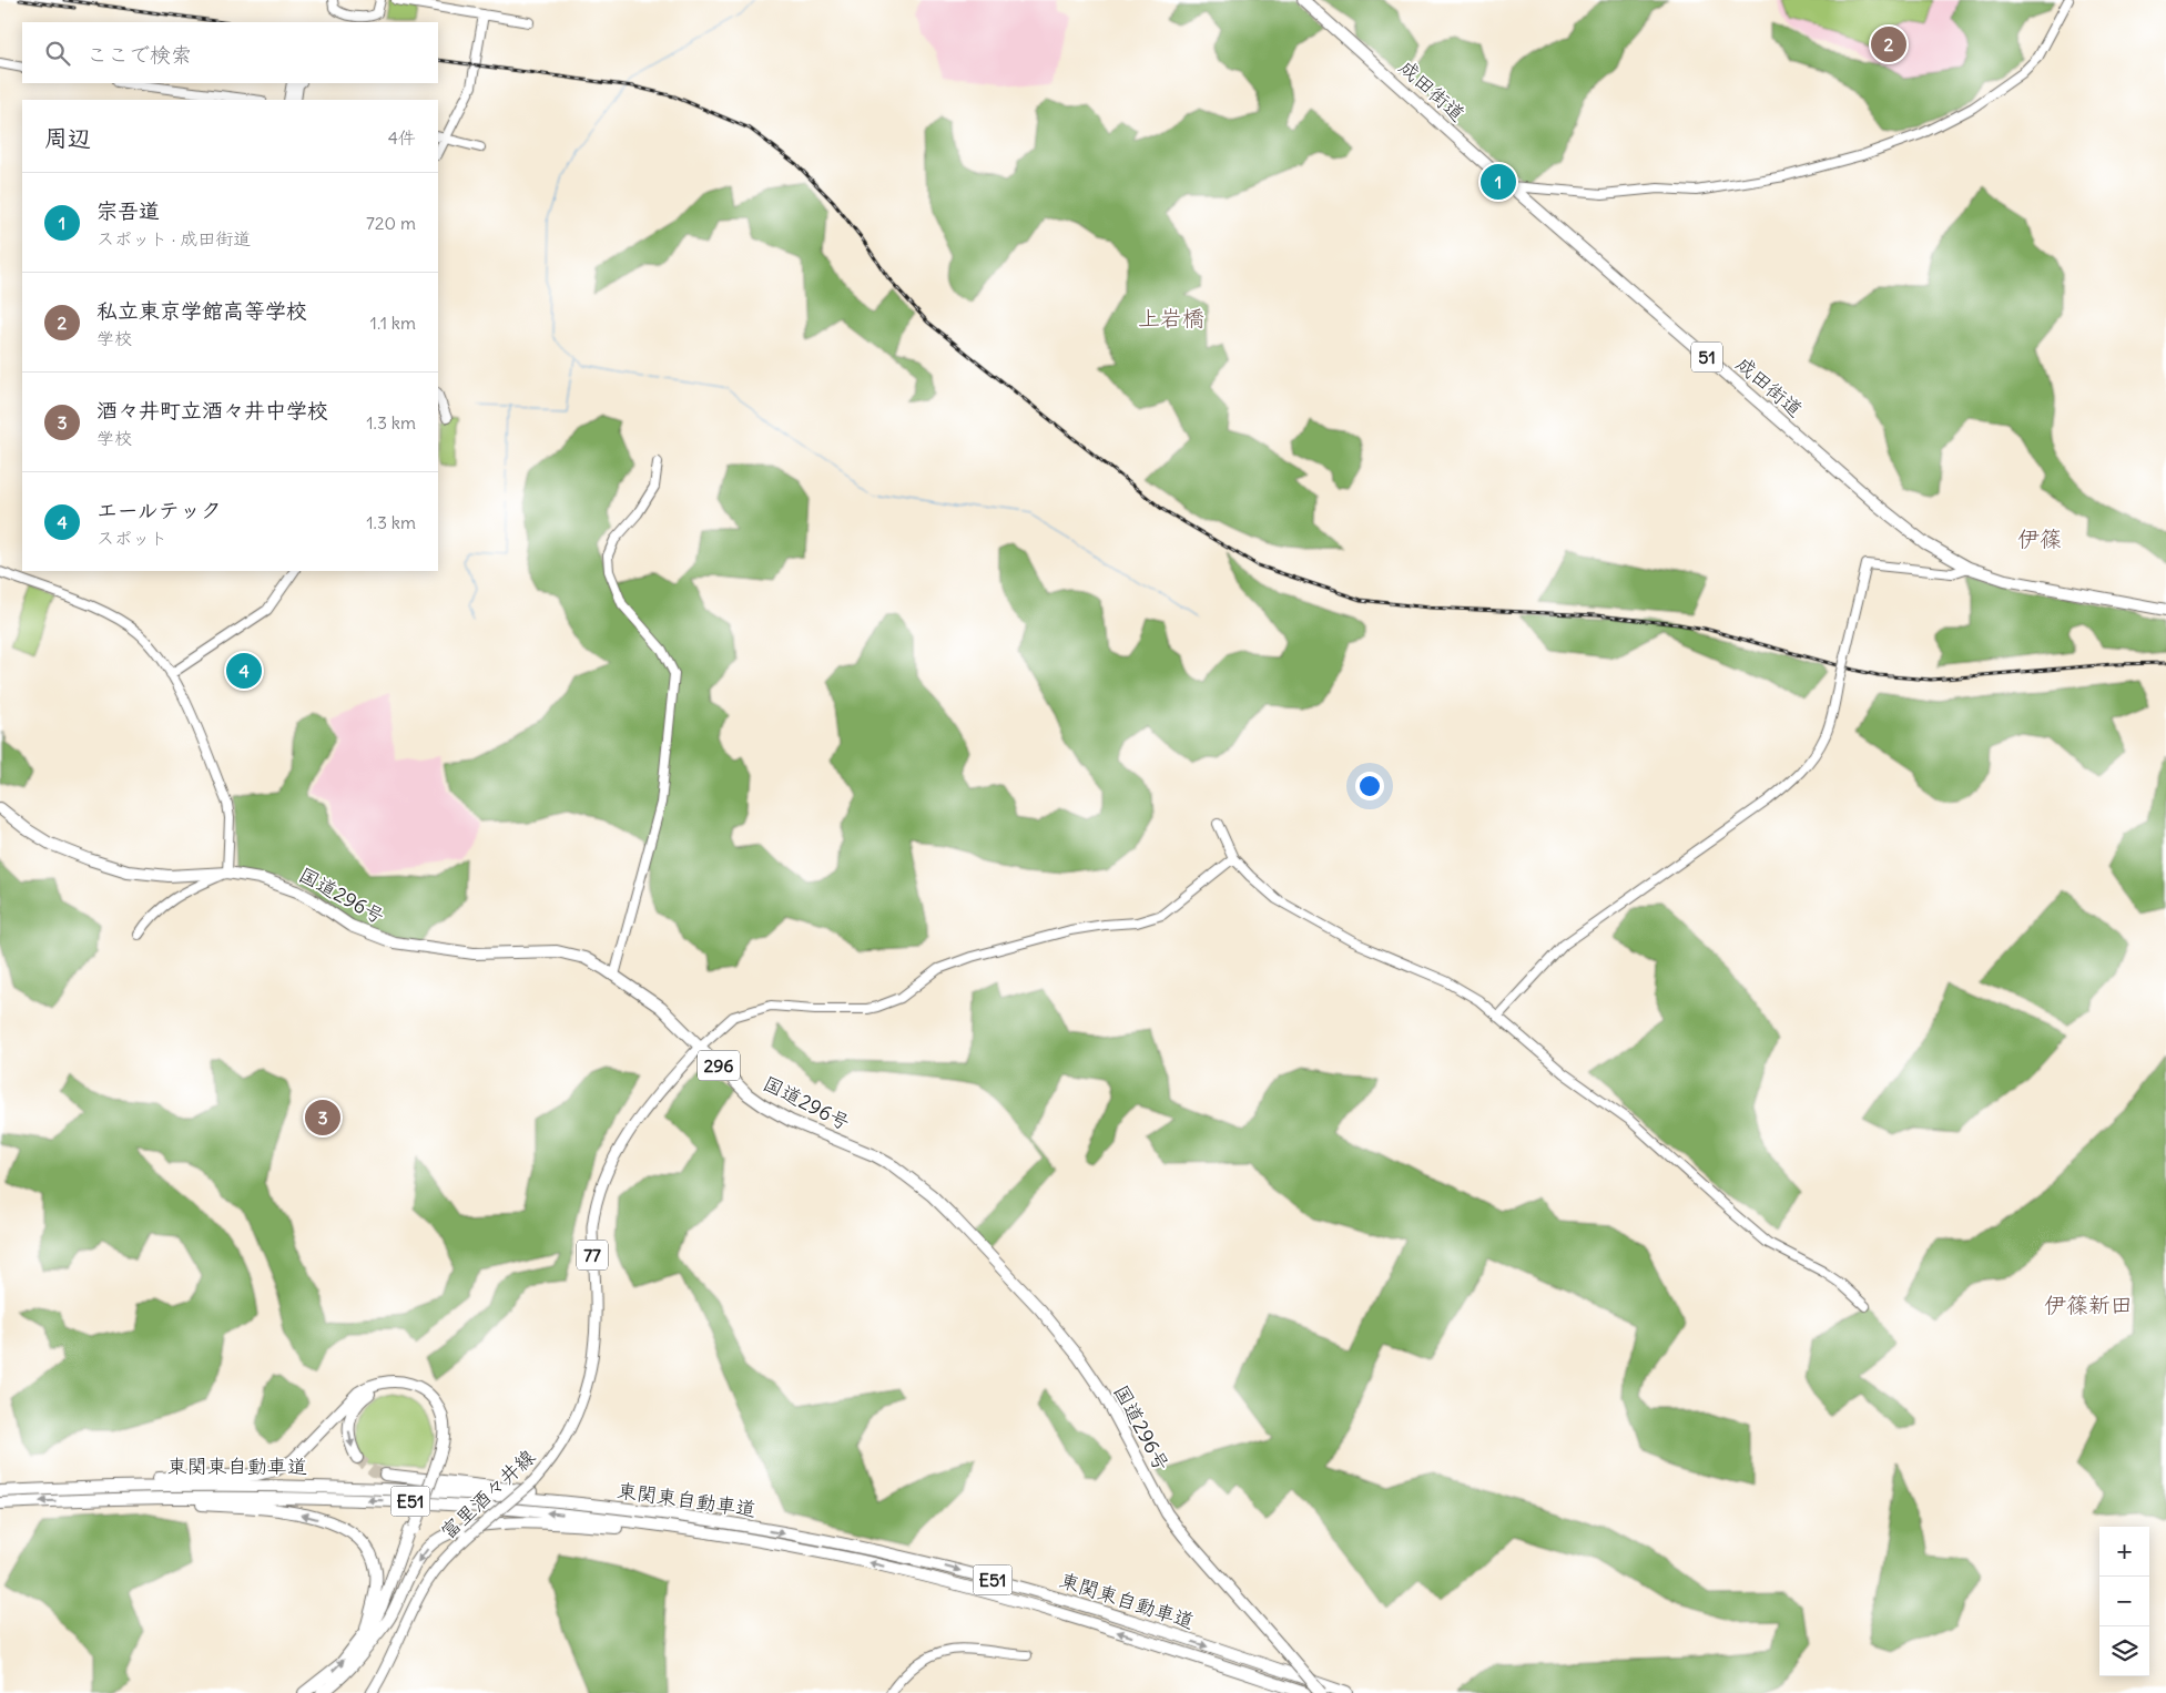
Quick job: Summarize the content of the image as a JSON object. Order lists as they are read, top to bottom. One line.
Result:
{"streets":{"highway":["成田街道","51","国道296号","296","東関東自動車道","E51"],"main road":["77","富里酒々井線"]},"crossings":[["国道296号","富里酒々井線"]],"districts":["上岩橋","伊篠","伊篠新田"],"page":{"search":"ここで検索","pins":["2","1","4","3"],"heading":["周辺","4件"],"list":[{"mark":"1","name":"宗吾道","note":"スポット · 成田街道","value":"720 m"},{"mark":"2","name":"私立東京学館高等学校","note":"学校","value":"1.1 km"},{"mark":"3","name":"酒々井町立酒々井中学校","note":"学校","value":"1.3 km"},{"mark":"4","name":"エールテック","note":"スポット","value":"1.3 km"}],"map_buttons":["+","−"]}}
